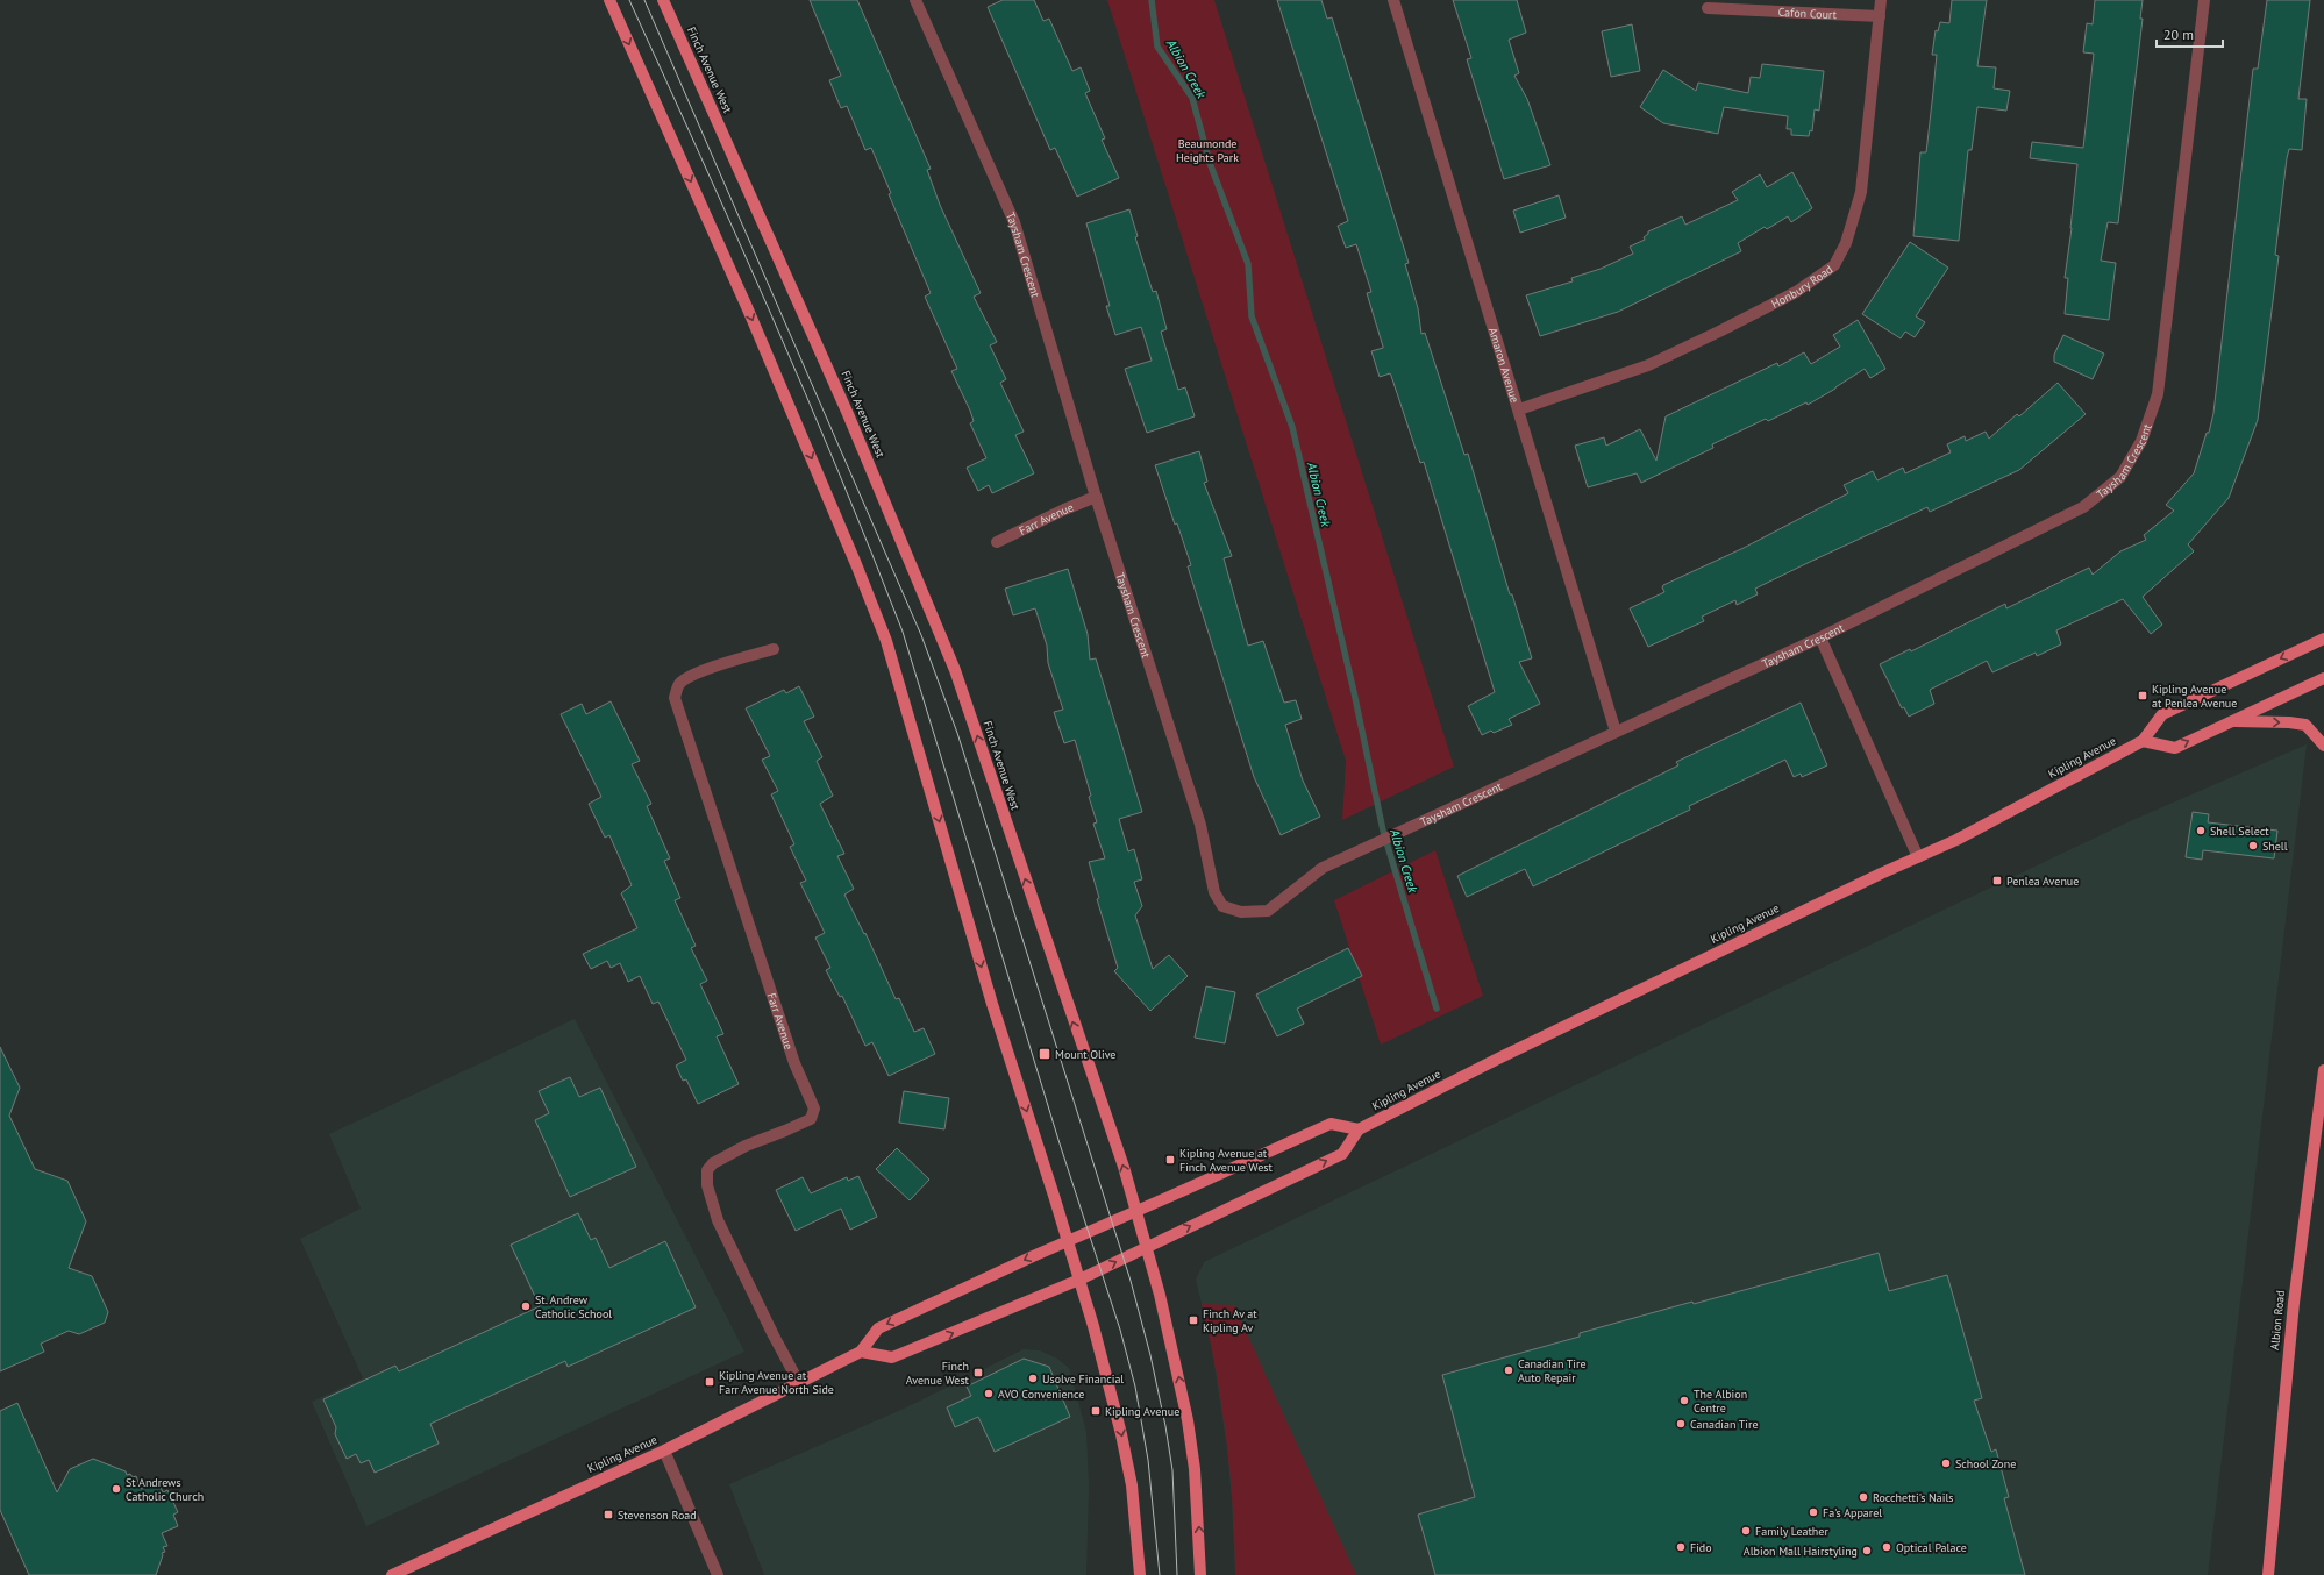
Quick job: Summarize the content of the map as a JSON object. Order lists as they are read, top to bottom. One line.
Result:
{"streets":{"main road":["Finch Avenue West","Kipling Avenue","Albion Road"],"street":["Cafon Court","Taysham Crescent","Honbury Road","Amaron Avenue","Farr Avenue"]},"crossings":[["Cafon Court","Honbury Road"],["Finch Avenue West","Kipling Avenue"],["Taysham Crescent","Amaron Avenue"],["Taysham Crescent","Farr Avenue"],["Honbury Road","Amaron Avenue"],["Farr Avenue","Kipling Avenue"]],"water":["Albion Creek"],"parks":["Beaumonde Heights Park"],"places":{"transit":["Kipling Avenue at Penlea Avenue","Penlea Avenue","Mount Olive","Kipling Avenue at Finch Avenue West","Finch Av at Kipling Av","Finch Avenue West","Kipling Avenue at Farr Avenue North Side","Kipling Avenue","Stevenson Road"],"other":["Shell Select","Shell","St. Andrew Catholic School","Canadian Tire Auto Repair","Usolve Financial","AVO Convenience","The Albion Centre","Canadian Tire","School Zone","St Andrews Catholic Church","Rocchetti's Nails","Fa's Apparel","Family Leather","Fido","Optical Palace","Albion Mall Hairstyling"]},"scale_bar":"20 m"}
